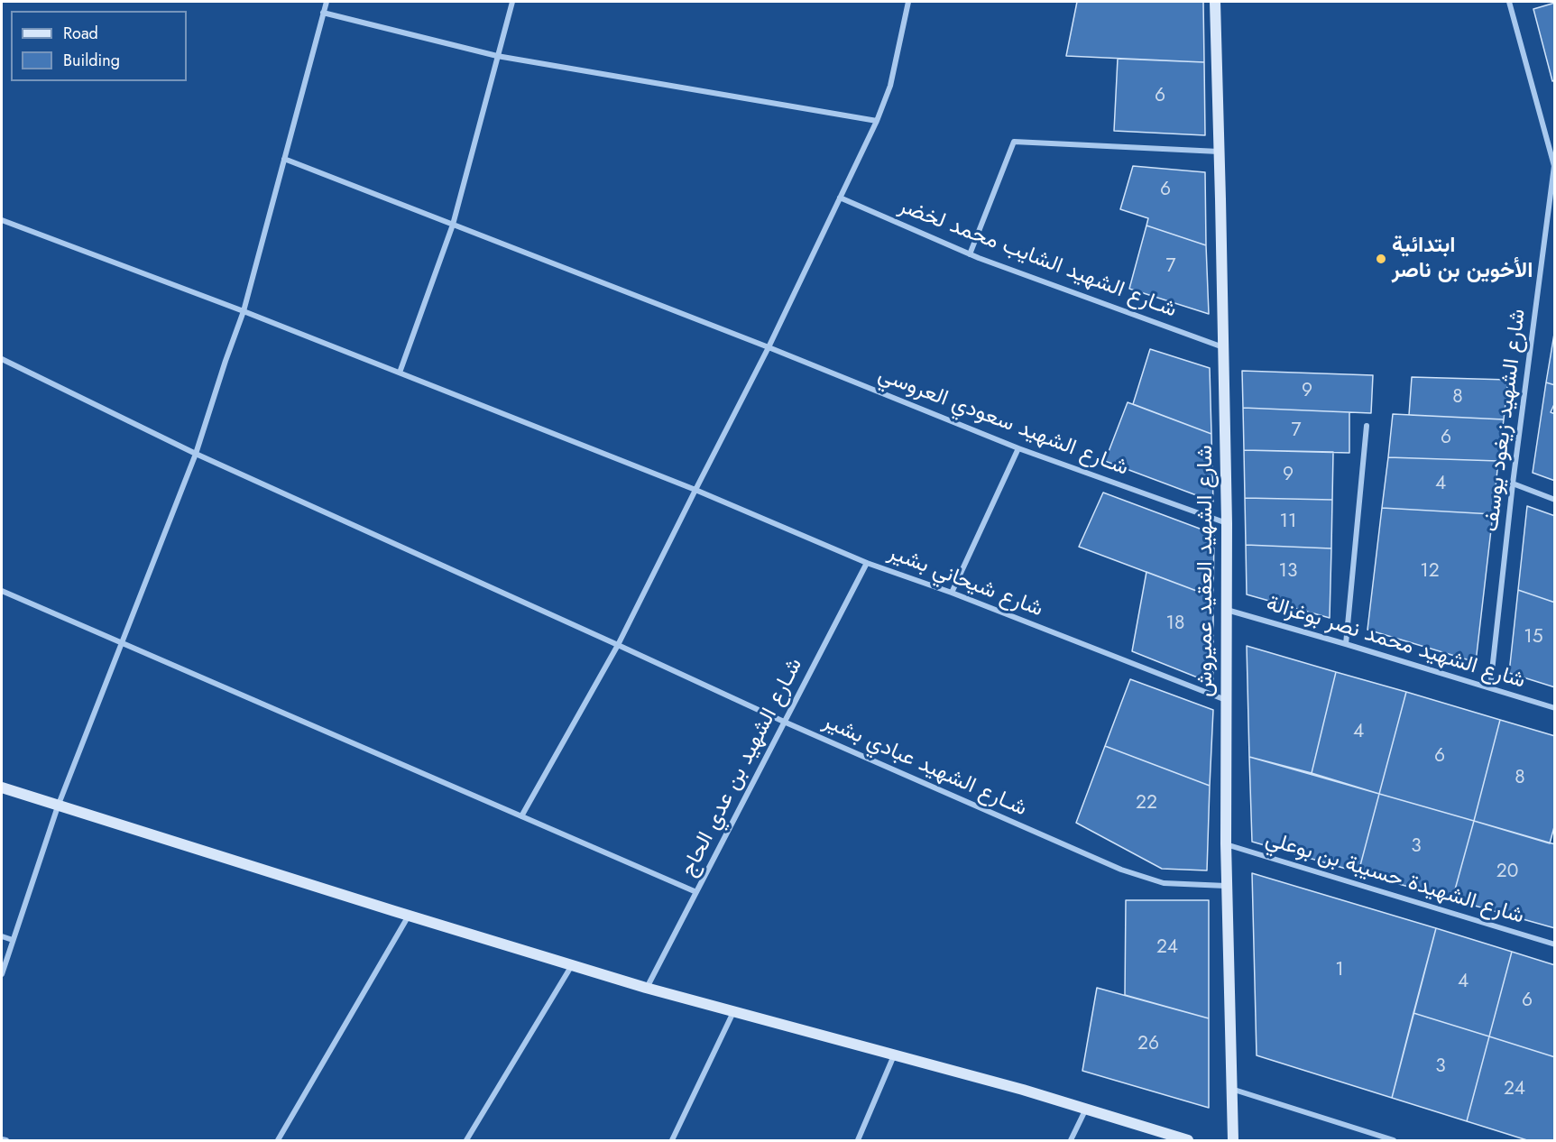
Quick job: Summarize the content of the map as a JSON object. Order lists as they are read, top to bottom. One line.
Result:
{"streets":{"street":["شـارع الشهيد الشايب محمد لخضر","شارع الشهيد زيغود يوسف","شـارع الشهيد سعودي العروسي","شارع الشهيد العقيد عميروش","شارع شيحاني بشير","شارع الشهيد محمد نصر بوغزالة","شـارع الشهيد عبادي بشير","شـارع الشهيد بن عدي الحاج","شارع الشهيدة حسيبة بن بوعلي"]},"crossings":[["شـارع الشهيد الشايب محمد لخضر","شارع الشهيد العقيد عميروش"],["شارع الشهيد زيغود يوسف","شارع الشهيد محمد نصر بوغزالة"],["شـارع الشهيد سعودي العروسي","شارع الشهيد العقيد عميروش"],["شارع الشهيد العقيد عميروش","شارع شيحاني بشير"],["شارع الشهيد العقيد عميروش","شارع الشهيد محمد نصر بوغزالة"],["شارع الشهيد العقيد عميروش","شـارع الشهيد عبادي بشير"],["شارع الشهيد العقيد عميروش","شارع الشهيدة حسيبة بن بوعلي"],["شارع شيحاني بشير","شـارع الشهيد بن عدي الحاج"],["شـارع الشهيد عبادي بشير","شـارع الشهيد بن عدي الحاج"]],"places":["ابتدائية الأخوين بن ناصر"],"house_numbers":["6","6","7","9","8","7","6","9","4","11","13","12","18","15","4","6","8","22","3","20","24","1","4","6","26","3","24"],"legend":["Road","Building"]}
